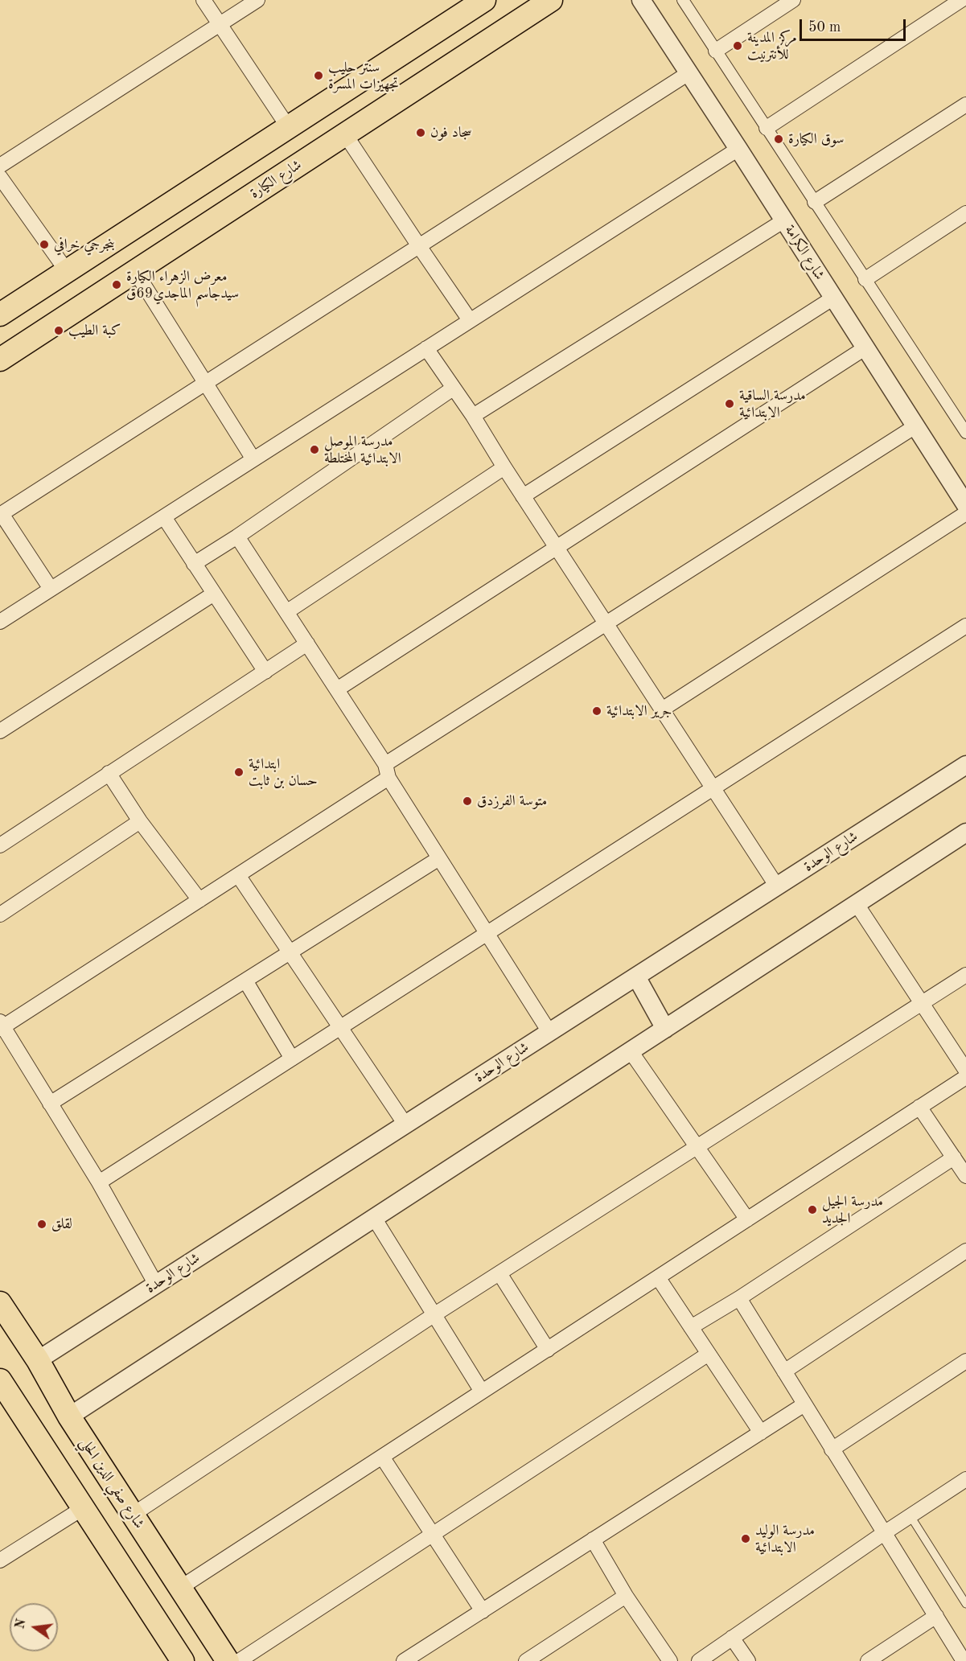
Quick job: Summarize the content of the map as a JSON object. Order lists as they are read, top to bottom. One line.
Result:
{"streets":{"main road":["شارع الكيارة","شارع صفي الدين الحلي"],"street":["شارع الكرامة","شارع الوحدة"]},"crossings":[["شارع الوحدة","شارع صفي الدين الحلي"]],"places":["مركز المدينة للأنترنيت","سنتر حليب تجهيزات المسرة","سجاد فون","سوق الكيارة","بنجرجي خرافي","معرض الزهراء الكيارة سيدجاسم الماجدي69ق","كبة الطيب","مدرسة الساقية الابتدائية","مدرسة الموصل الابتدائية المختلطة","جرير الابتدائية","ابتدائية حسان بن ثابت","متوسة الفرزدق","مدرسة الجيل الجديد","لقلق","مدرسة الوليد الابتدائية"],"scale_bar":"50 m","north":"left"}
